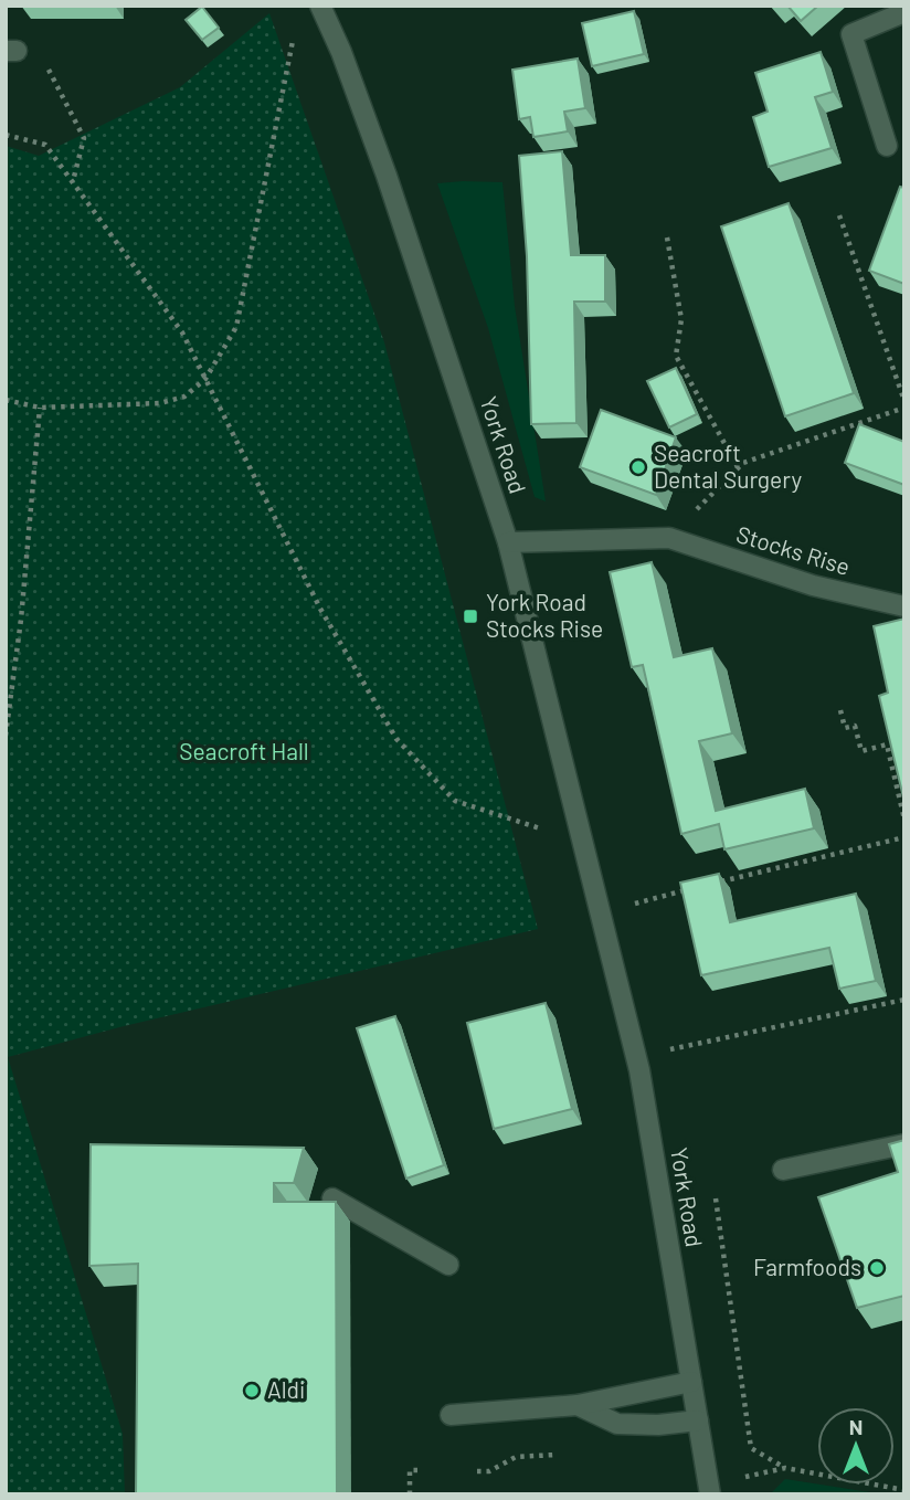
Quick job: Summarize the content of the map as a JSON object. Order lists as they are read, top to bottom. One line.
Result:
{"streets":{"street":["York Road","Stocks Rise"]},"crossings":[["York Road","Stocks Rise"]],"parks":["Seacroft Hall"],"places":{"other":["Seacroft Dental Surgery","Farmfoods","Aldi"],"transit":["York Road Stocks Rise"]},"north":"top"}
